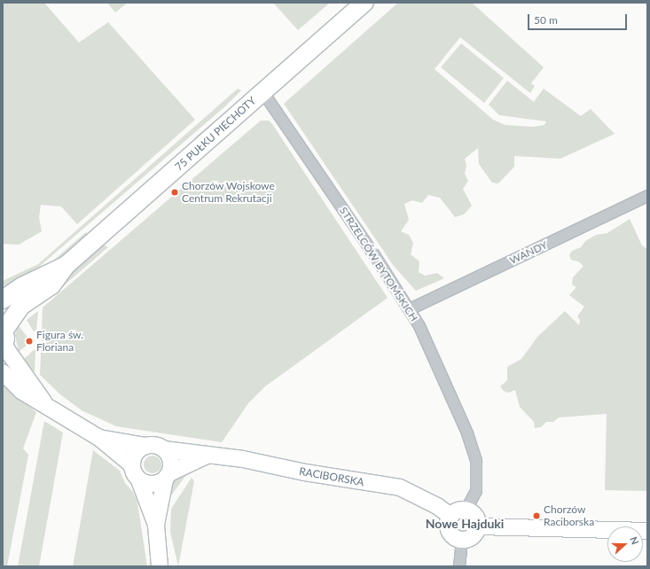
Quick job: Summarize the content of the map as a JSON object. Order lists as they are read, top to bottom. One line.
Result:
{"streets":{"main road":["75 PUŁKU PIECHOTY"],"street":["WANDY","STRZELCÓW BYTOMSKICH","RACIBORSKA"]},"crossings":[["75 PUŁKU PIECHOTY","STRZELCÓW BYTOMSKICH"],["WANDY","STRZELCÓW BYTOMSKICH"],["STRZELCÓW BYTOMSKICH","RACIBORSKA"]],"districts":["Nowe Hajduki"],"places":["Chorzów Wojskowe Centrum Rekrutacji","Figura św. Floriana","Chorzów Raciborska"],"scale_bar":"50 m","north":"right"}
